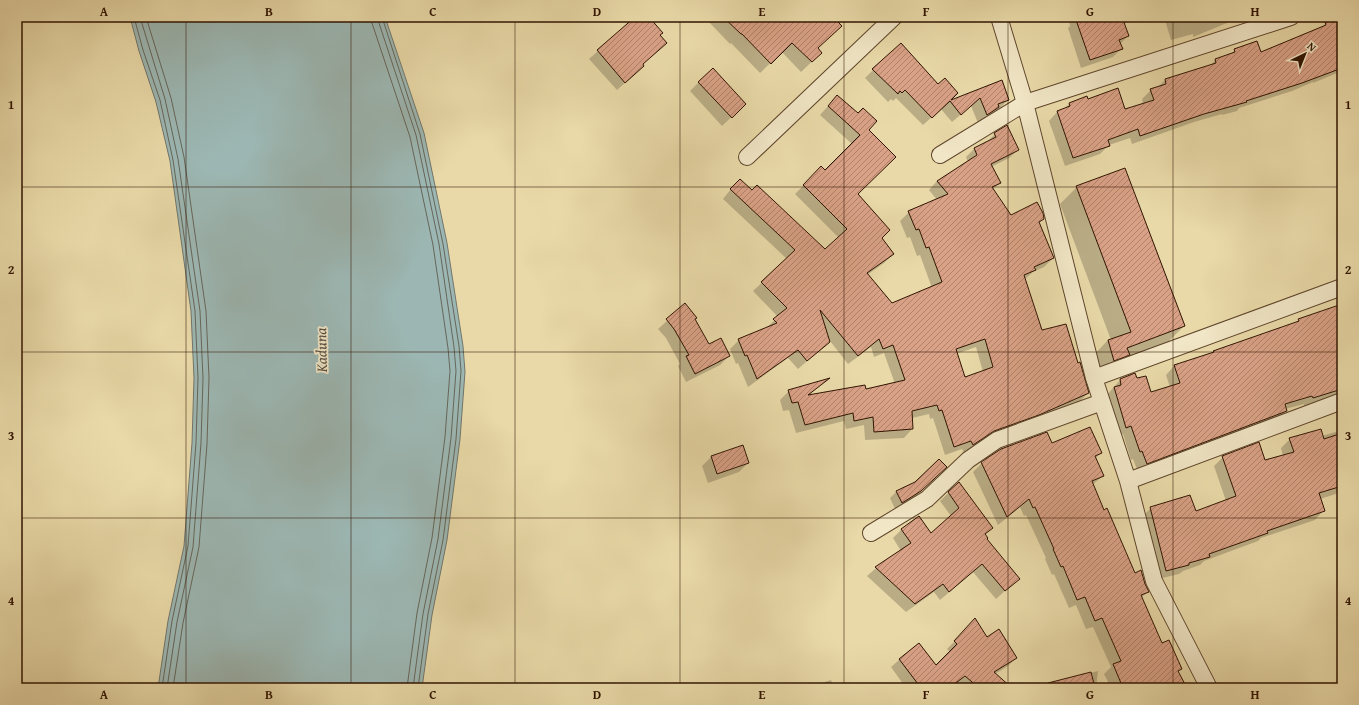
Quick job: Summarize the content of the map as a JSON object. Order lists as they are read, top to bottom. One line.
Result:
{"water":["Kaduna"],"north":"top right","grid":{"columns":["A","B","C","D","E","F","G","H"],"rows":["1","2","3","4"]}}
